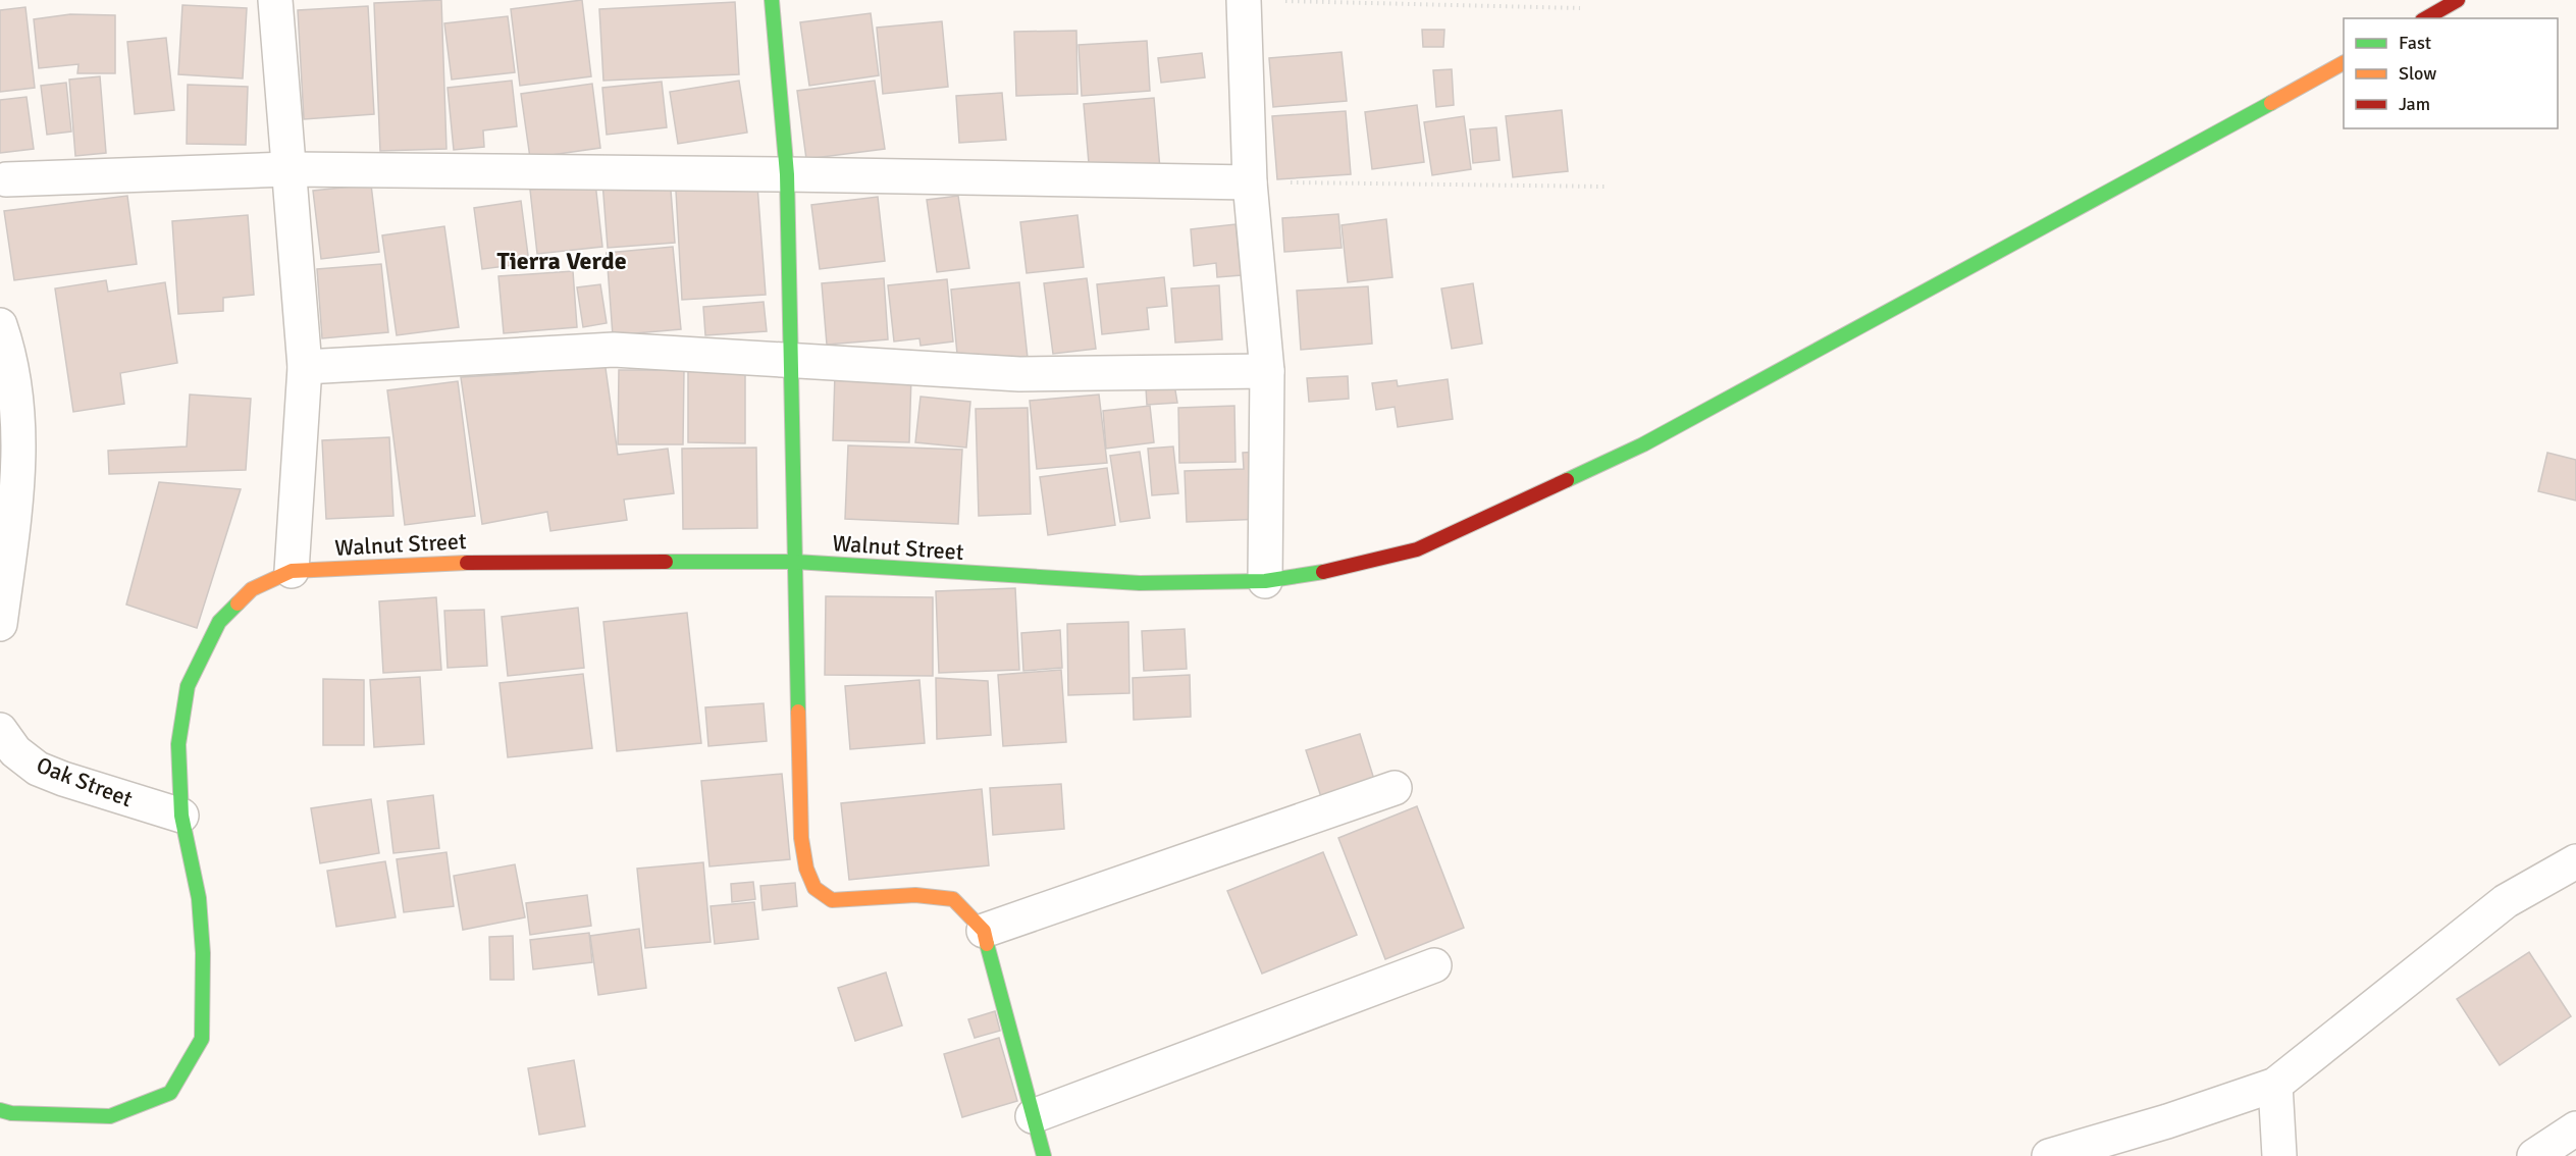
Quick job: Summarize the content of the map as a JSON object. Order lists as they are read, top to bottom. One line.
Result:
{"streets":{"street":["Walnut Street","Oak Street"]},"crossings":[["Walnut Street","Oak Street"]],"districts":["Tierra Verde"],"legend":["Fast","Slow","Jam"]}
